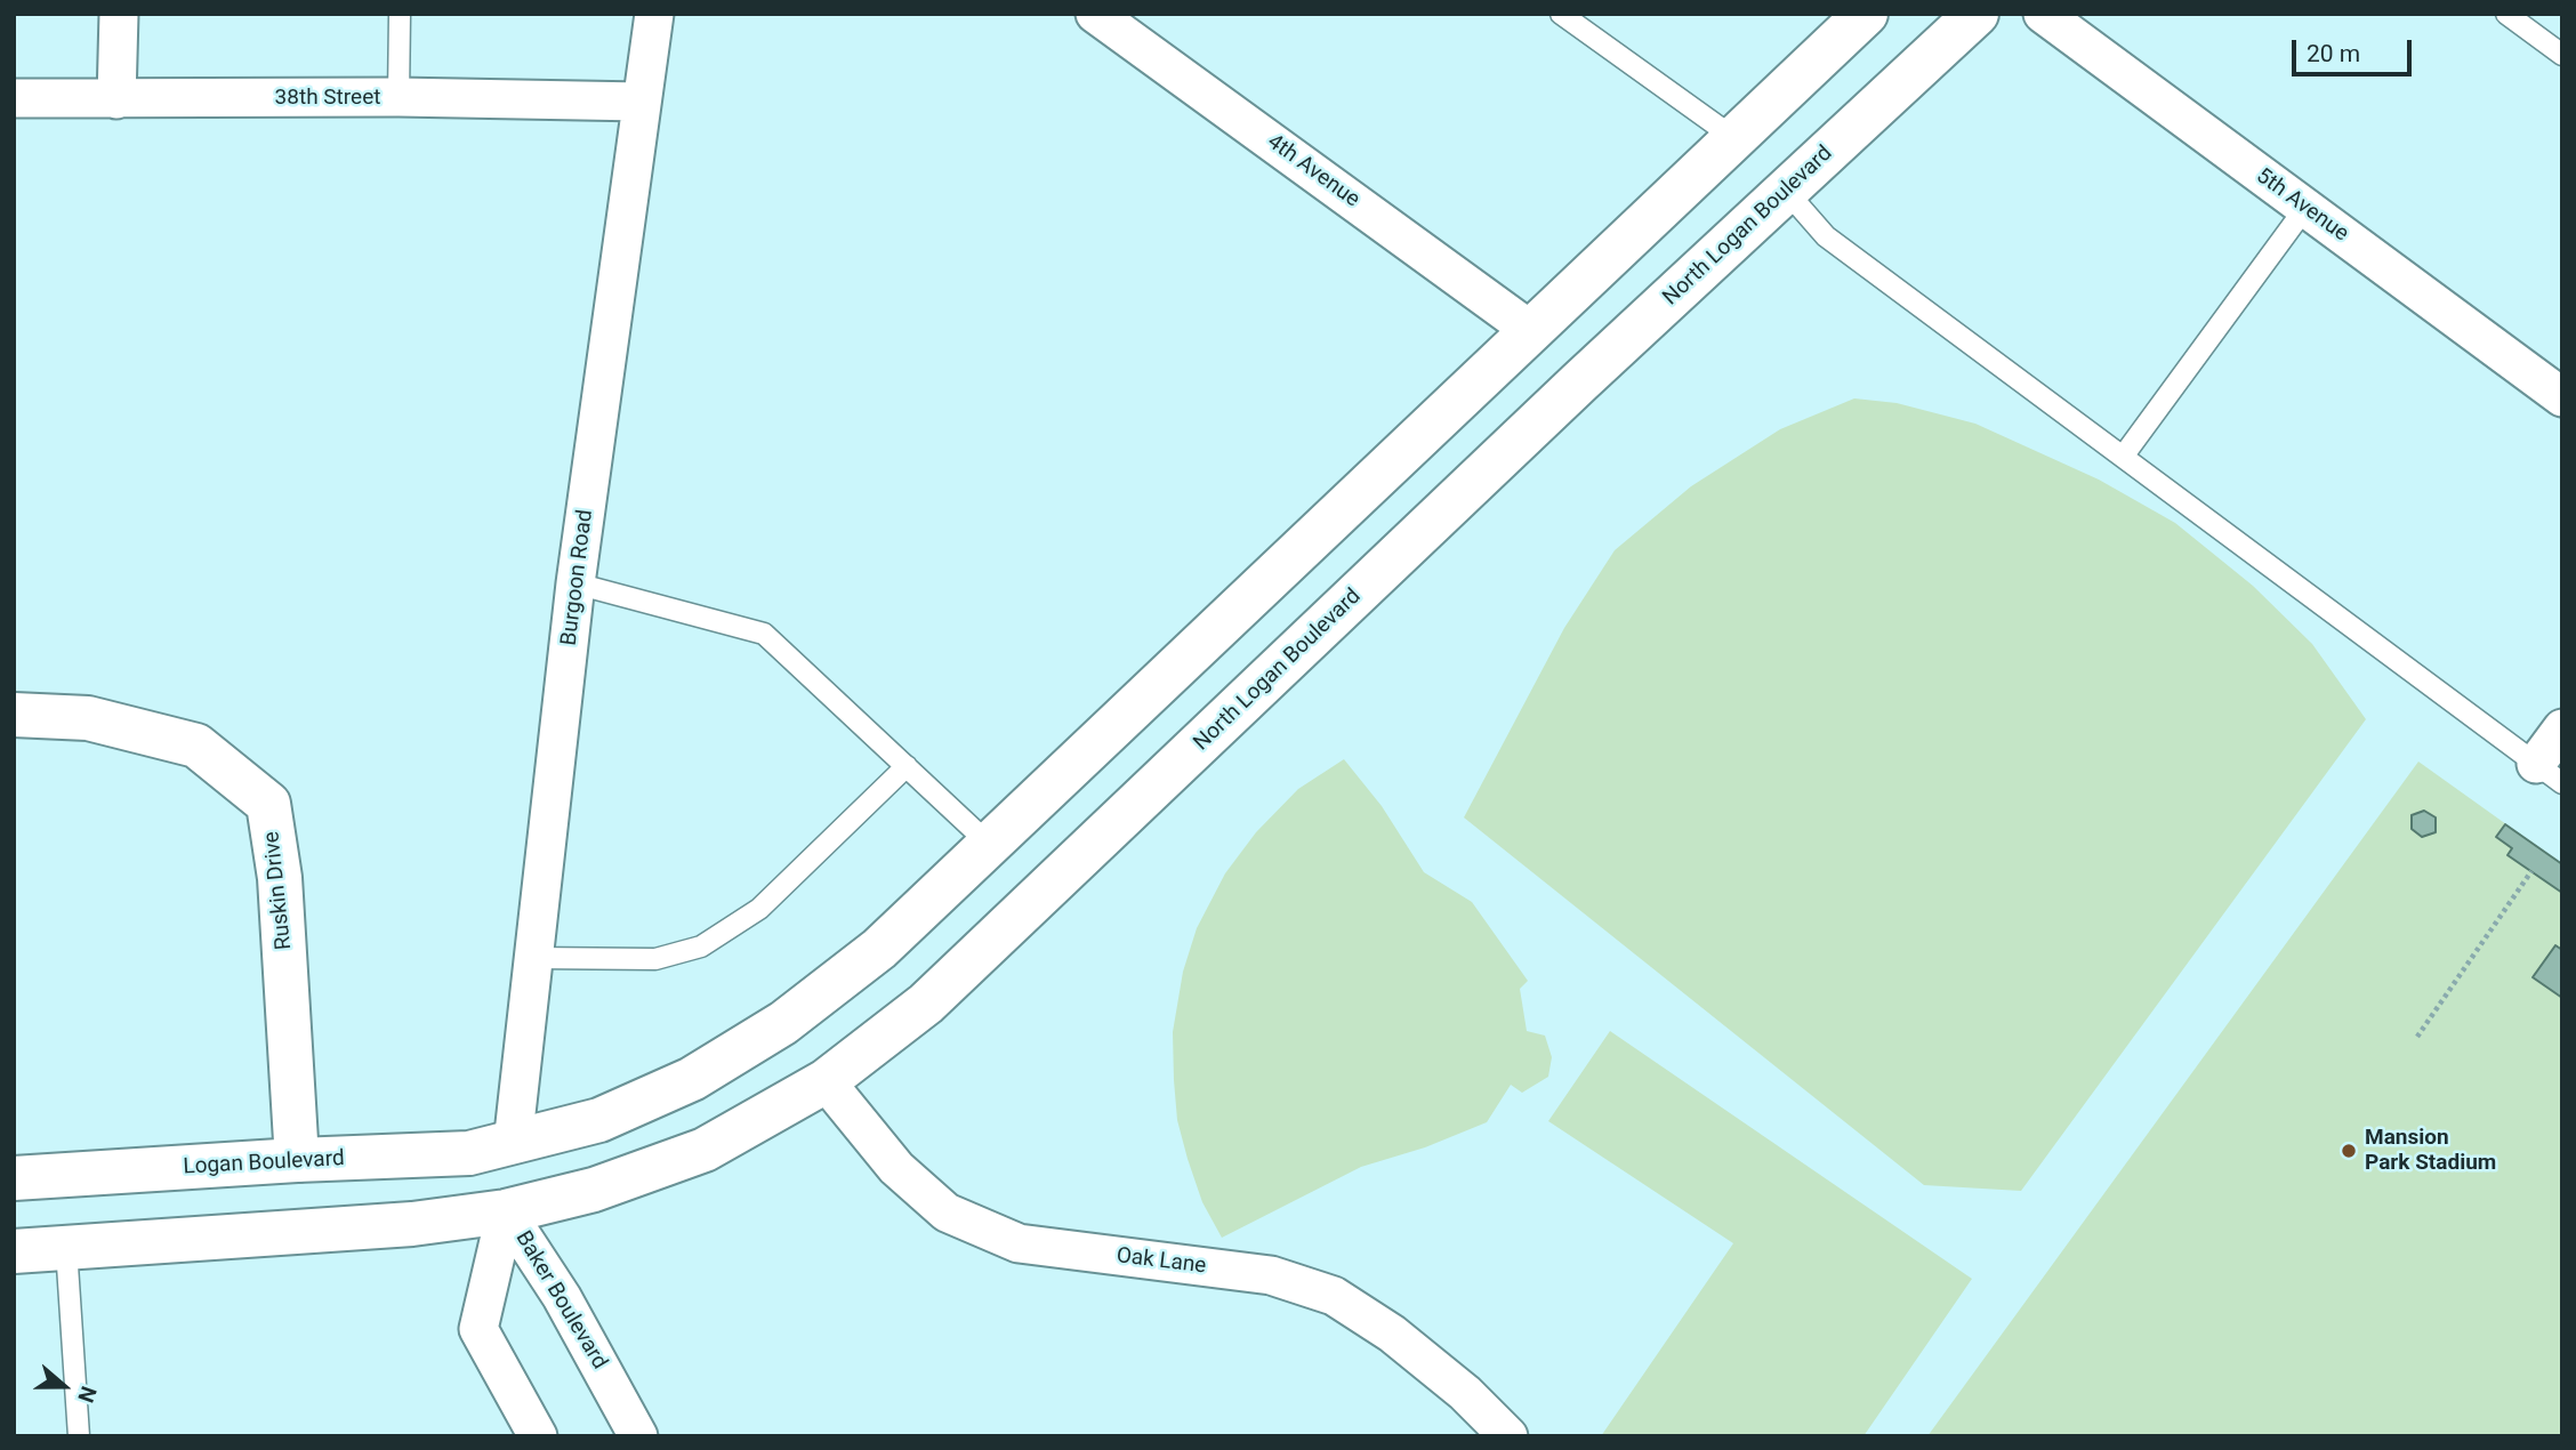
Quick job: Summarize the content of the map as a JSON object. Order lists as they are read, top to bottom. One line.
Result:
{"streets":{"main road":["North Logan Boulevard","Ruskin Drive","Logan Boulevard"],"street":["38th Street","4th Avenue","5th Avenue","Burgoon Road","Oak Lane","Baker Boulevard"]},"crossings":[["38th Street","Burgoon Road"],["North Logan Boulevard","Oak Lane"],["North Logan Boulevard","Baker Boulevard"],["Burgoon Road","Logan Boulevard"],["Ruskin Drive","Logan Boulevard"]],"places":["Mansion Park Stadium"],"scale_bar":"20 m","north":"right"}
